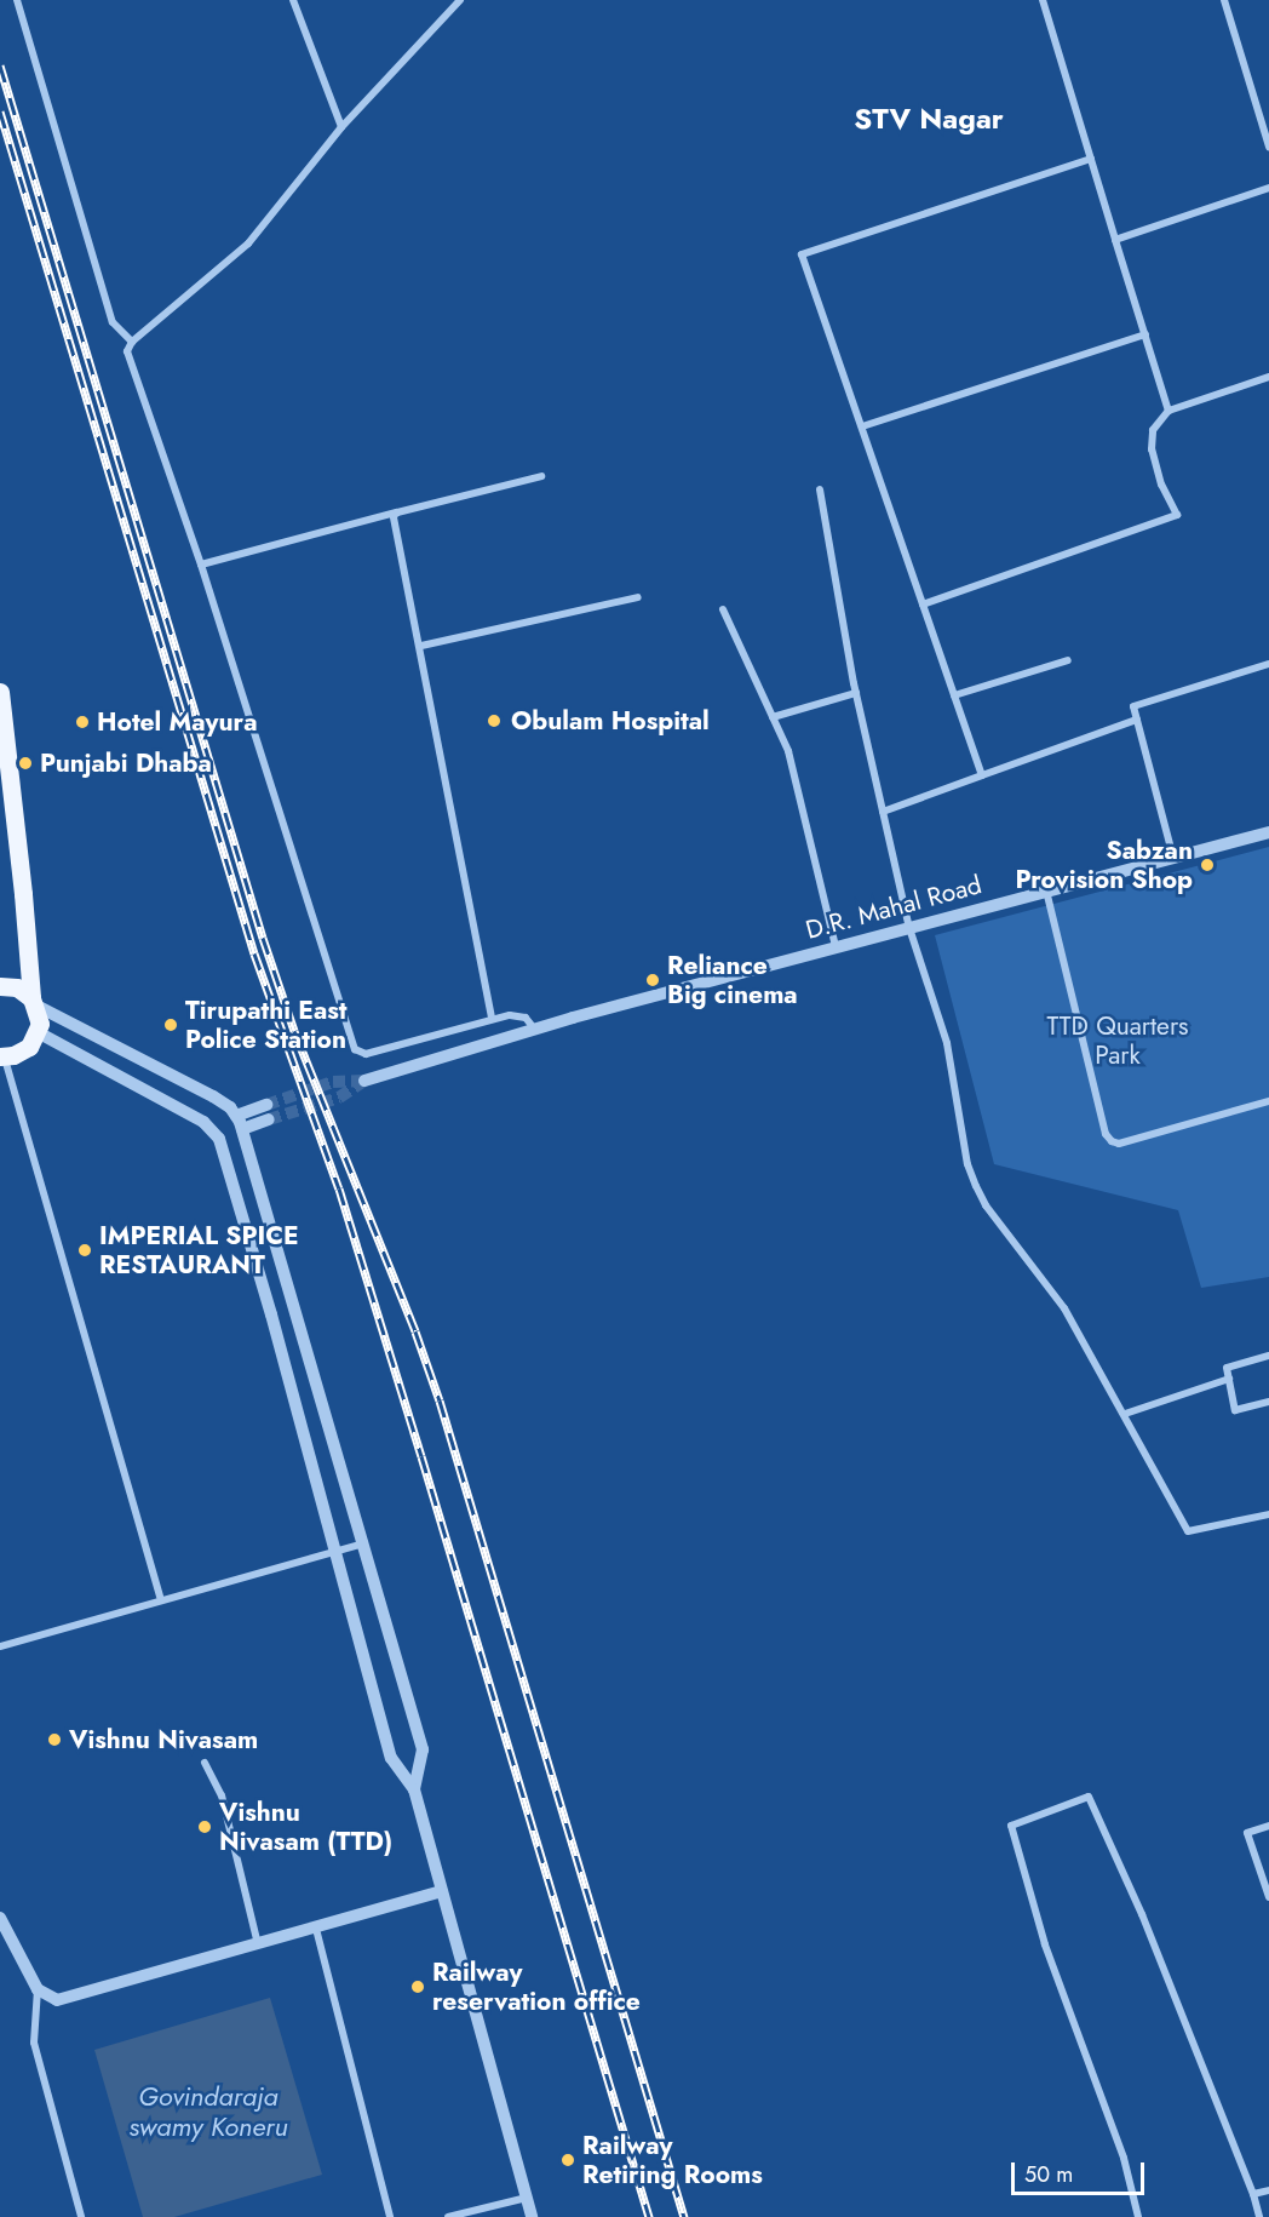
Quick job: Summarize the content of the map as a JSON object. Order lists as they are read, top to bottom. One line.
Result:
{"streets":{"street":["D.R. Mahal Road"]},"districts":["STV Nagar"],"water":["Govindaraja swamy Koneru"],"parks":["TTD Quarters Park"],"places":["Obulam Hospital","Hotel Mayura","Punjabi Dhaba","Sabzan Provision Shop","Reliance Big cinema","Tirupathi East Police Station","IMPERIAL SPICE RESTAURANT","Vishnu Nivasam","Vishnu Nivasam (TTD)","Railway reservation office","Railway Retiring Rooms"],"scale_bar":"50 m"}
